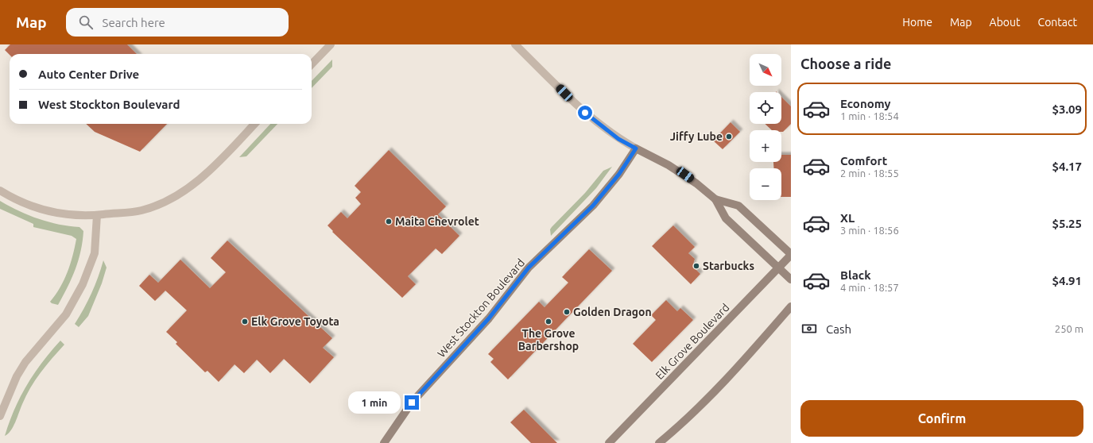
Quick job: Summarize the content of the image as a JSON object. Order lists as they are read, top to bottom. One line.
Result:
{"streets":{"street":["West Stockton Boulevard","Elk Grove Boulevard"]},"places":["Jiffy Lube","Maita Chevrolet","Starbucks","Golden Dragon","Elk Grove Toyota","The Grove Barbershop"],"north":"bottom right","page":{"header":"Map","search":"Search here","nav":["Home","Map","About","Contact"],"heading":"Choose a ride","map_buttons":["+","−"],"banner":["Auto Center Drive","West Stockton Boulevard"],"list":[{"name":"Economy","note":"1 min · 18:54","value":"$3.09"},{"name":"Comfort","note":"2 min · 18:55","value":"$4.17"},{"name":"XL","note":"3 min · 18:56","value":"$5.25"},{"name":"Black","note":"4 min · 18:57","value":"$4.91"}],"pay":["Cash","250 m"],"bubble":"1 min","buttons":"Confirm"}}
